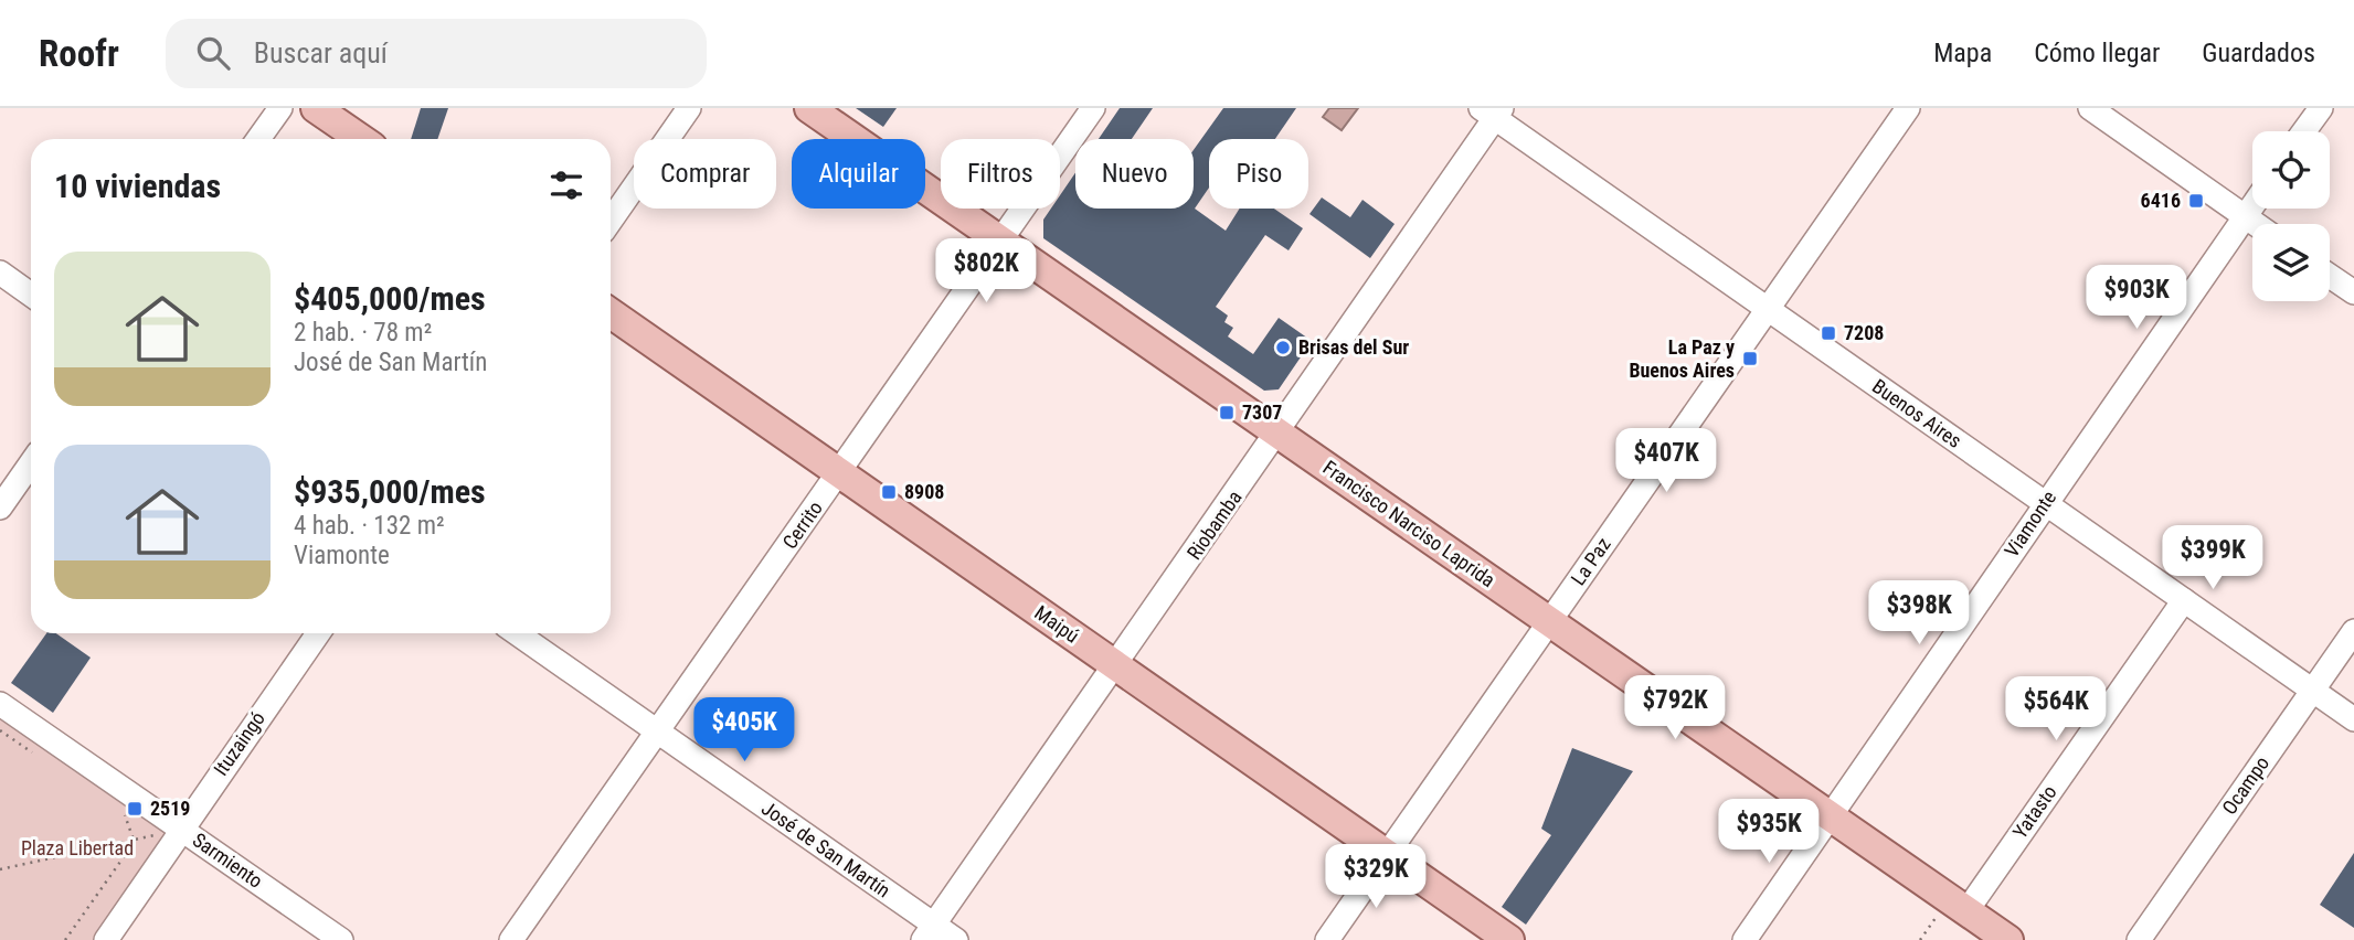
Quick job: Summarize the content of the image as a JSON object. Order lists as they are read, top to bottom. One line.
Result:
{"streets":{"main road":["Francisco Narciso Laprida","Maipú"],"street":["Buenos Aires","Viamonte","Cerrito","Riobamba","La Paz","Ituzaingó","Ocampo","Yatasto","José de San Martín","Sarmiento"]},"crossings":[["Buenos Aires","Viamonte"],["Buenos Aires","Riobamba"],["Buenos Aires","La Paz"],["Buenos Aires","Ocampo"],["Buenos Aires","Yatasto"],["Francisco Narciso Laprida","Viamonte"],["Francisco Narciso Laprida","Cerrito"],["Francisco Narciso Laprida","Riobamba"],["Francisco Narciso Laprida","La Paz"],["Francisco Narciso Laprida","Yatasto"],["Cerrito","Maipú"],["Cerrito","José de San Martín"],["Riobamba","Maipú"],["Riobamba","José de San Martín"],["La Paz","Maipú"],["Ituzaingó","Sarmiento"]],"parks":["Plaza Libertad"],"places":{"transit":["6416","7208","La Paz y Buenos Aires","7307","8908","2519"],"other":["Brisas del Sur"]},"page":{"header":"Roofr","search":"Buscar aquí","nav":["Mapa","Cómo llegar","Guardados"],"chip":["Comprar","Alquilar","Filtros","Nuevo","Piso"],"heading":"10 viviendas","list":[{"name":"$405,000/mes","note":"2 hab. · 78 m² · José de San Martín"},{"name":"$935,000/mes","note":"4 hab. · 132 m² · Viamonte"}],"price":["$802K","$903K","$407K","$399K","$398K","$792K","$564K","$405K","$935K","$329K"]}}
